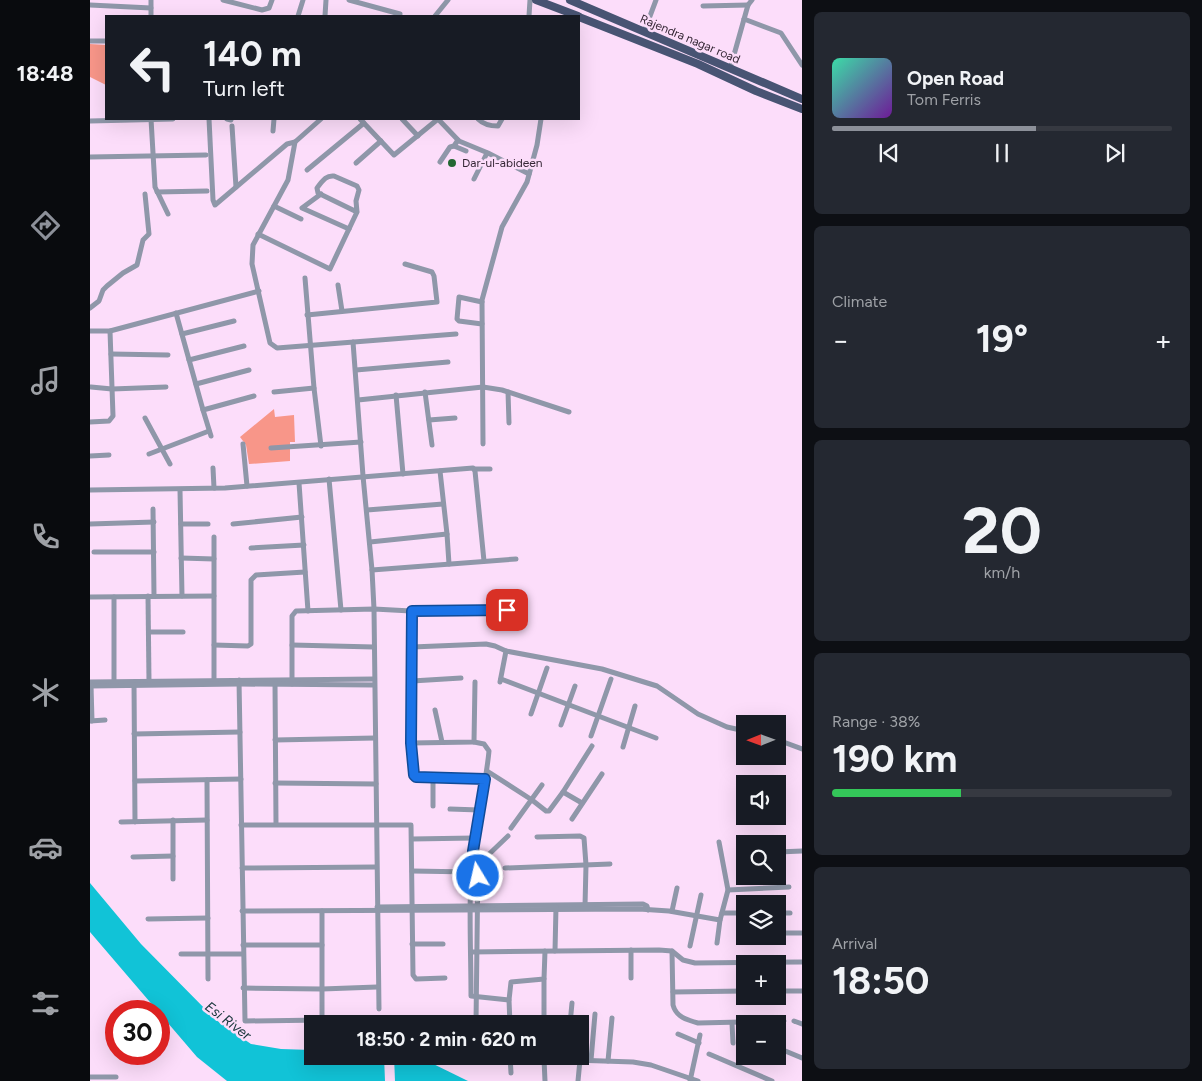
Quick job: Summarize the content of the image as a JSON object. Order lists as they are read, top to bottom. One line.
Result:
{"streets":{"main road":["Rajendra nagar road"]},"water":["Esi River"],"places":["Dar-ul-abideen"],"north":"left","page":{"tabs":"18:48","turn":["140 m","Turn left"],"song":["Open Road","Tom Ferris"],"tile":["Climate",["20","km/h"],["Range · 38%","190 km"],["Arrival","18:50"]],"heat":["−","19°","+"],"map_buttons":["+","−"],"limit":"30","trip":"18:50 · 2 min · 620 m"}}
